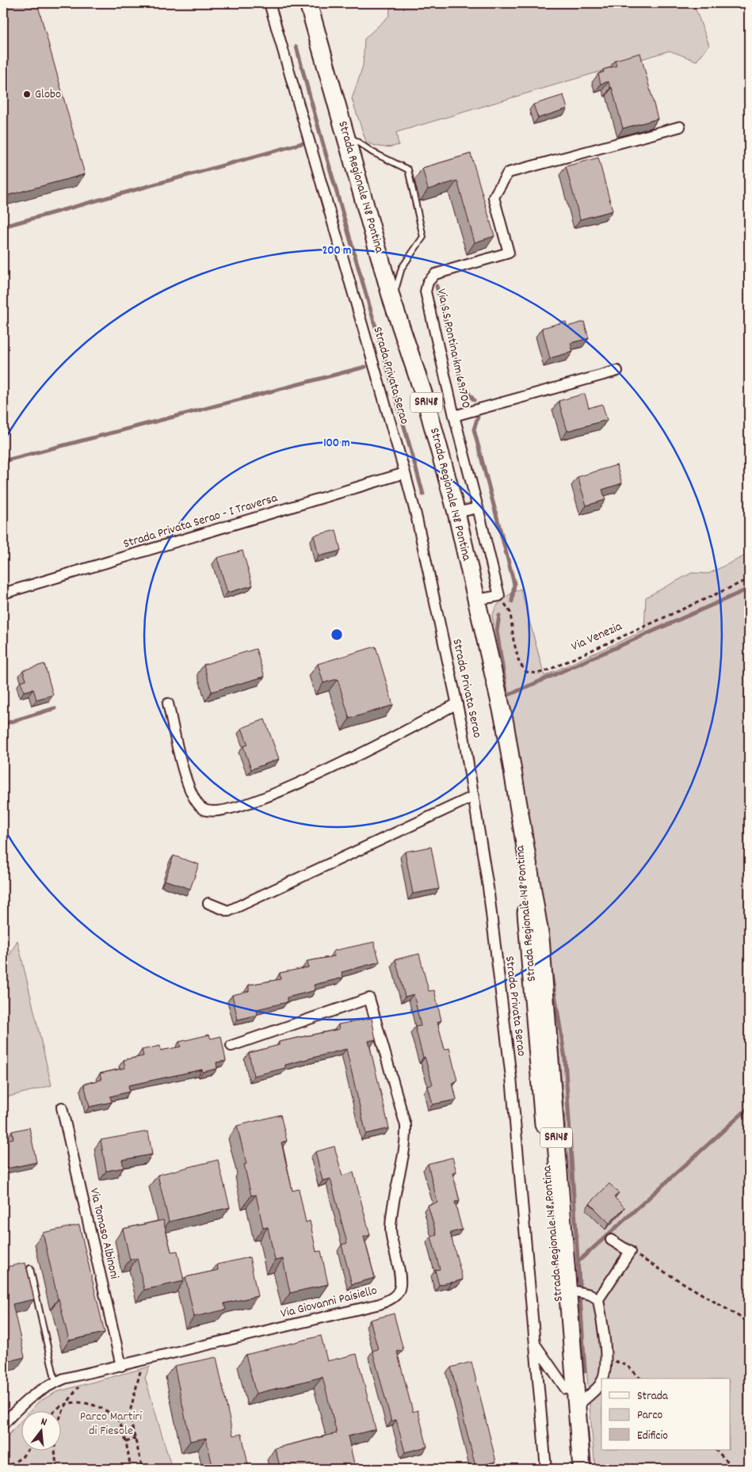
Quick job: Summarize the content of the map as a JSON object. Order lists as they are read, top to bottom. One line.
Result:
{"streets":{"main road":["Strada Regionale 148 Pontina","SR148"],"street":["Via S.S Pontina km 69.700","Strada Privata Serao","Strada Privata Serao - I Traversa","Via Tomaso Albinoni","Via Giovanni Paisiello"],"path":["Via Venezia"]},"crossings":[["Strada Regionale 148 Pontina","Strada Privata Serao"],["Via S.S Pontina km 69.700","Via Venezia"],["Strada Privata Serao","Strada Privata Serao - I Traversa"],["Via Tomaso Albinoni","Via Giovanni Paisiello"]],"parks":["Parco Martiri di Fiesole"],"places":["Globo"],"legend":["Strada","Parco","Edificio"],"north":"top","rings":["200 m","100 m"]}
